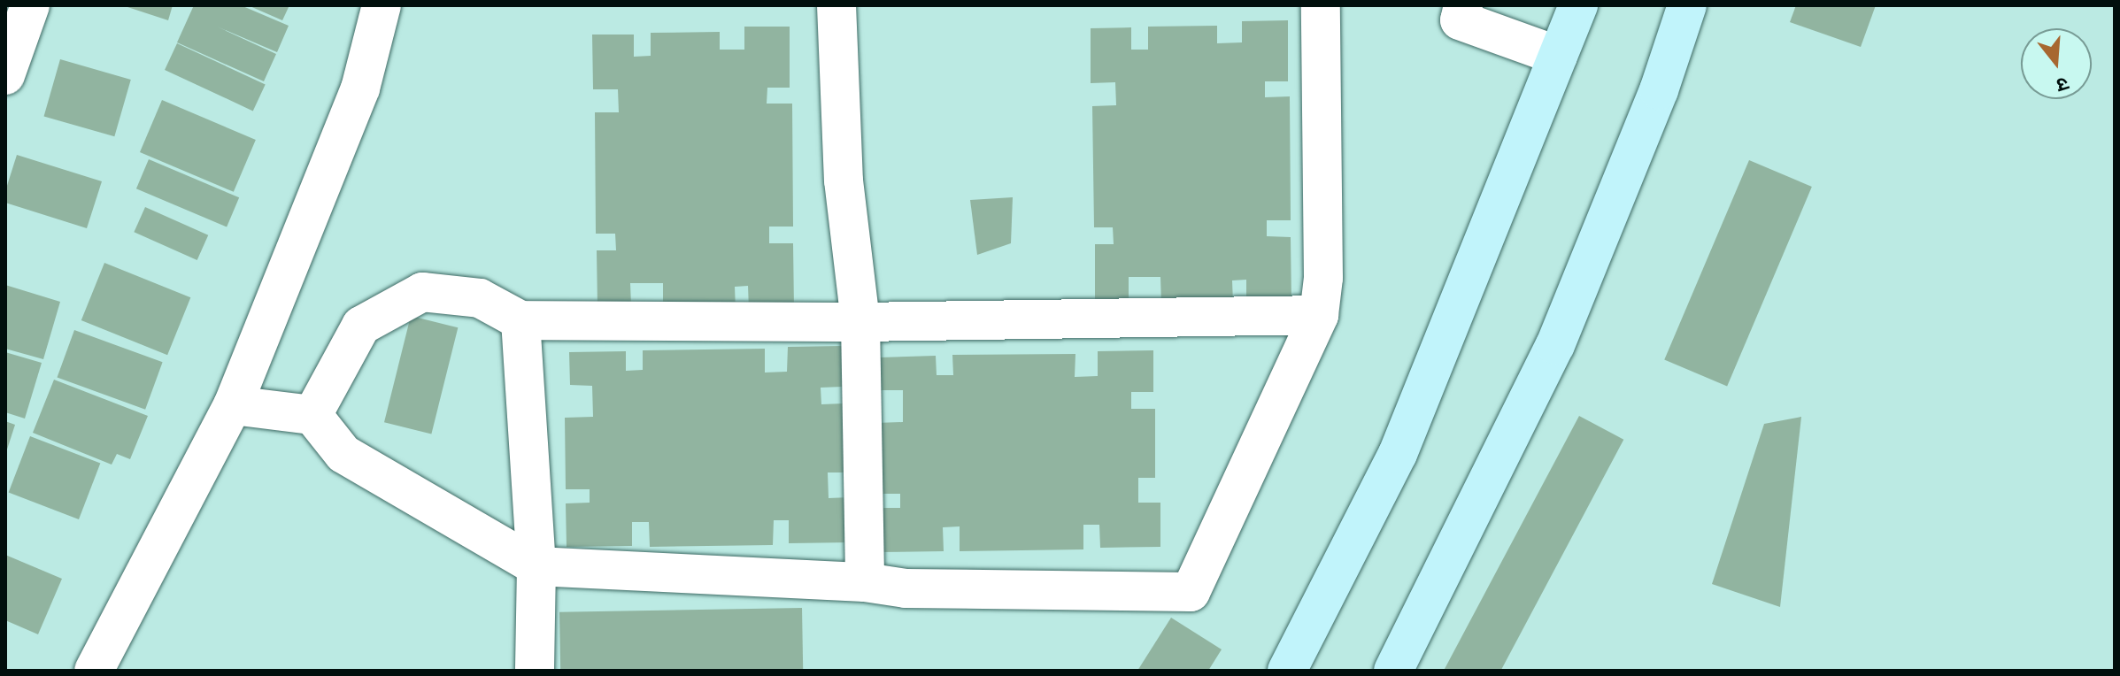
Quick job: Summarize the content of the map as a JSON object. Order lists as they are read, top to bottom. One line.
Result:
{"north":"bottom"}
